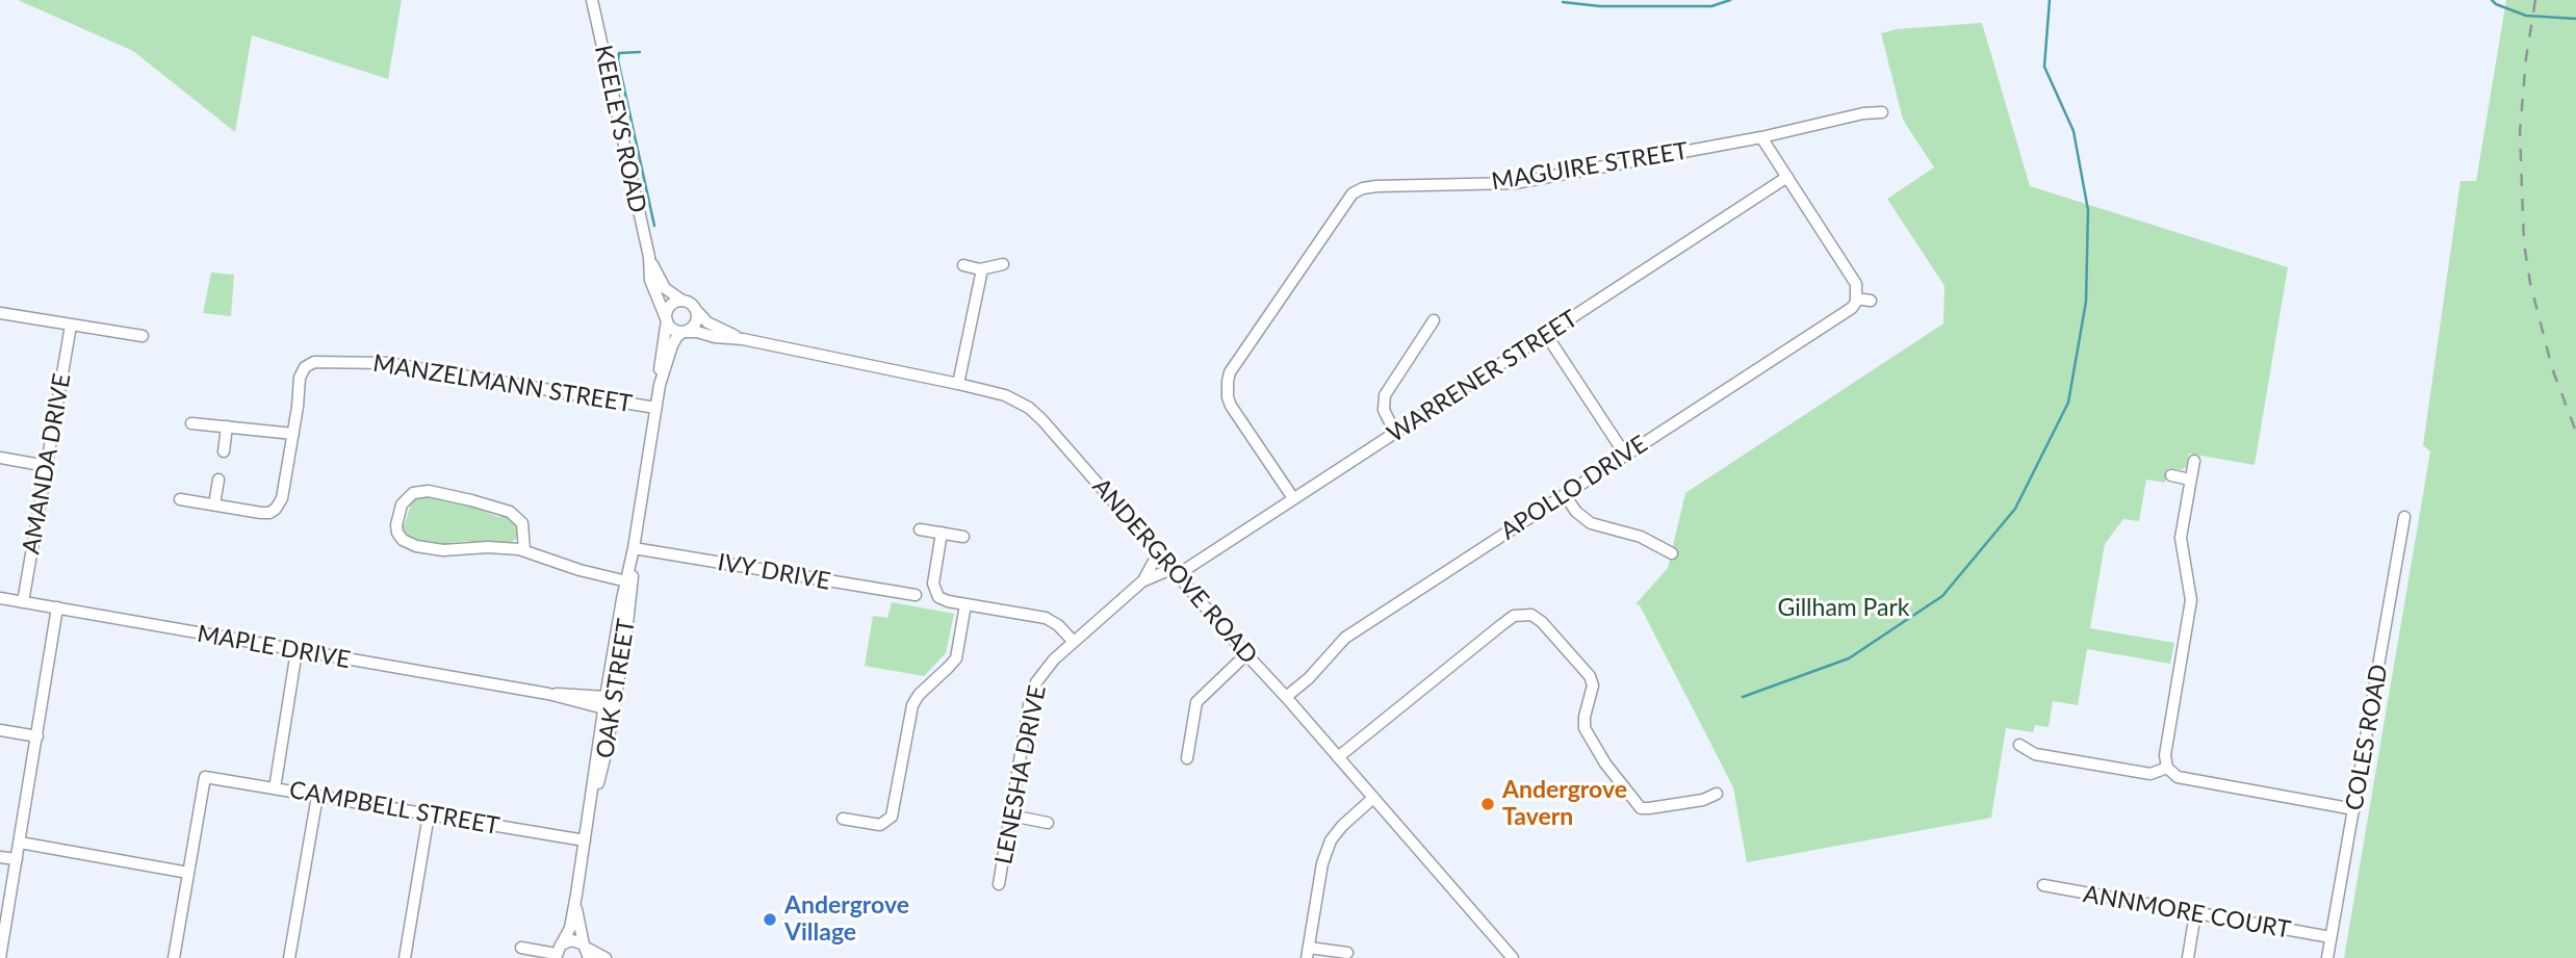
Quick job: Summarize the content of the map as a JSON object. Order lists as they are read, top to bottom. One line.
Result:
{"streets":{"street":["KEELEYS ROAD","MAGUIRE STREET","WARRENER STREET","MANZELMANN STREET","AMANDA DRIVE","APOLLO DRIVE","ANDERGROVE ROAD","IVY DRIVE","MAPLE DRIVE","OAK STREET","COLES ROAD","LENESHA DRIVE","CAMPBELL STREET","ANNMORE COURT"]},"crossings":[["KEELEYS ROAD","ANDERGROVE ROAD"],["KEELEYS ROAD","OAK STREET"],["MAGUIRE STREET","WARRENER STREET"],["WARRENER STREET","ANDERGROVE ROAD"],["WARRENER STREET","LENESHA DRIVE"],["MANZELMANN STREET","OAK STREET"],["AMANDA DRIVE","MAPLE DRIVE"],["APOLLO DRIVE","ANDERGROVE ROAD"],["ANDERGROVE ROAD","OAK STREET"],["ANDERGROVE ROAD","LENESHA DRIVE"],["IVY DRIVE","OAK STREET"],["MAPLE DRIVE","OAK STREET"],["OAK STREET","CAMPBELL STREET"],["COLES ROAD","ANNMORE COURT"]],"parks":["Gillham Park"],"places":["Andergrove Tavern","Andergrove Village"]}
